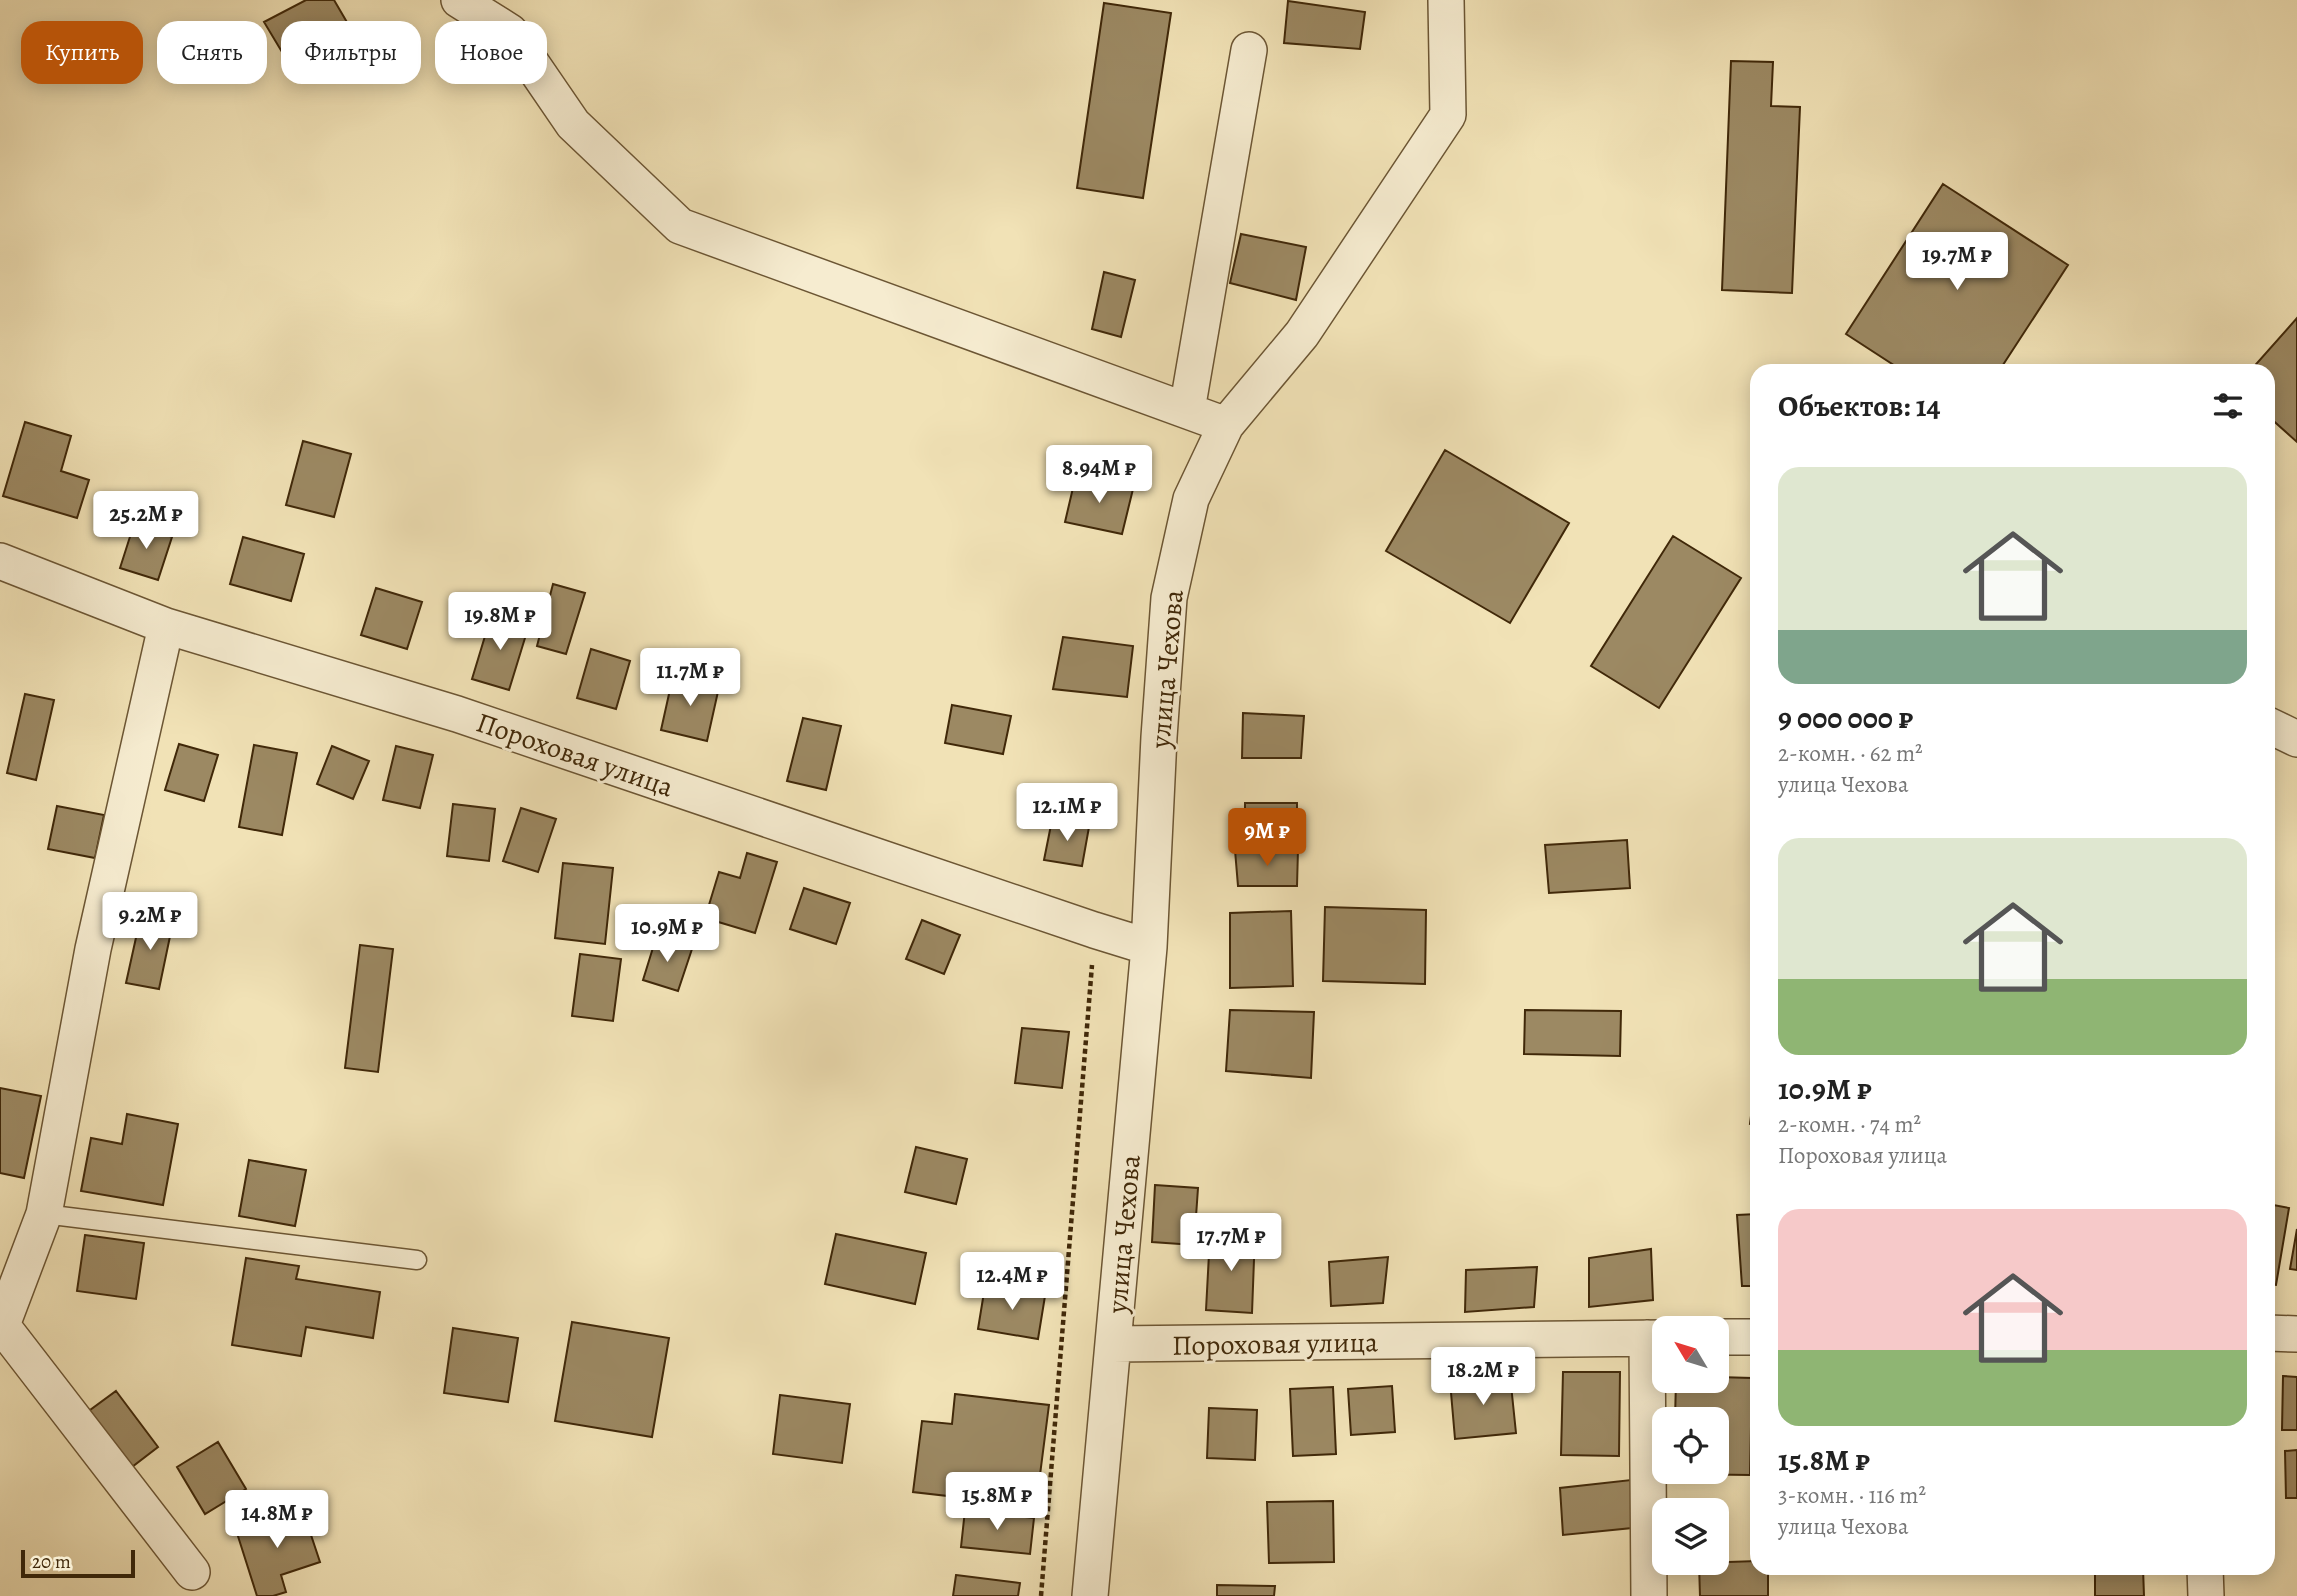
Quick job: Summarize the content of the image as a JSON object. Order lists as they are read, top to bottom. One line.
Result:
{"streets":{"street":["улица Чехова","Пороховая улица"]},"crossings":[["улица Чехова","Пороховая улица"]],"scale_bar":"20 m","north":"top left","page":{"chip":["Купить","Снять","Фильтры","Новое"],"price":["19.7M ₽","8.94M ₽","25.2M ₽","19.8M ₽","11.7M ₽","12.1M ₽","9M ₽","9.2M ₽","10.9M ₽","17.7M ₽","12.4M ₽","18.2M ₽","15.8M ₽","14.8M ₽"],"heading":"Объектов: 14","list":[{"name":"9 000 000 ₽","note":"2-комн. · 62 m² · улица Чехова"},{"name":"10.9M ₽","note":"2-комн. · 74 m² · Пороховая улица"},{"name":"15.8M ₽","note":"3-комн. · 116 m² · улица Чехова"}],"scale":"20 m"}}
